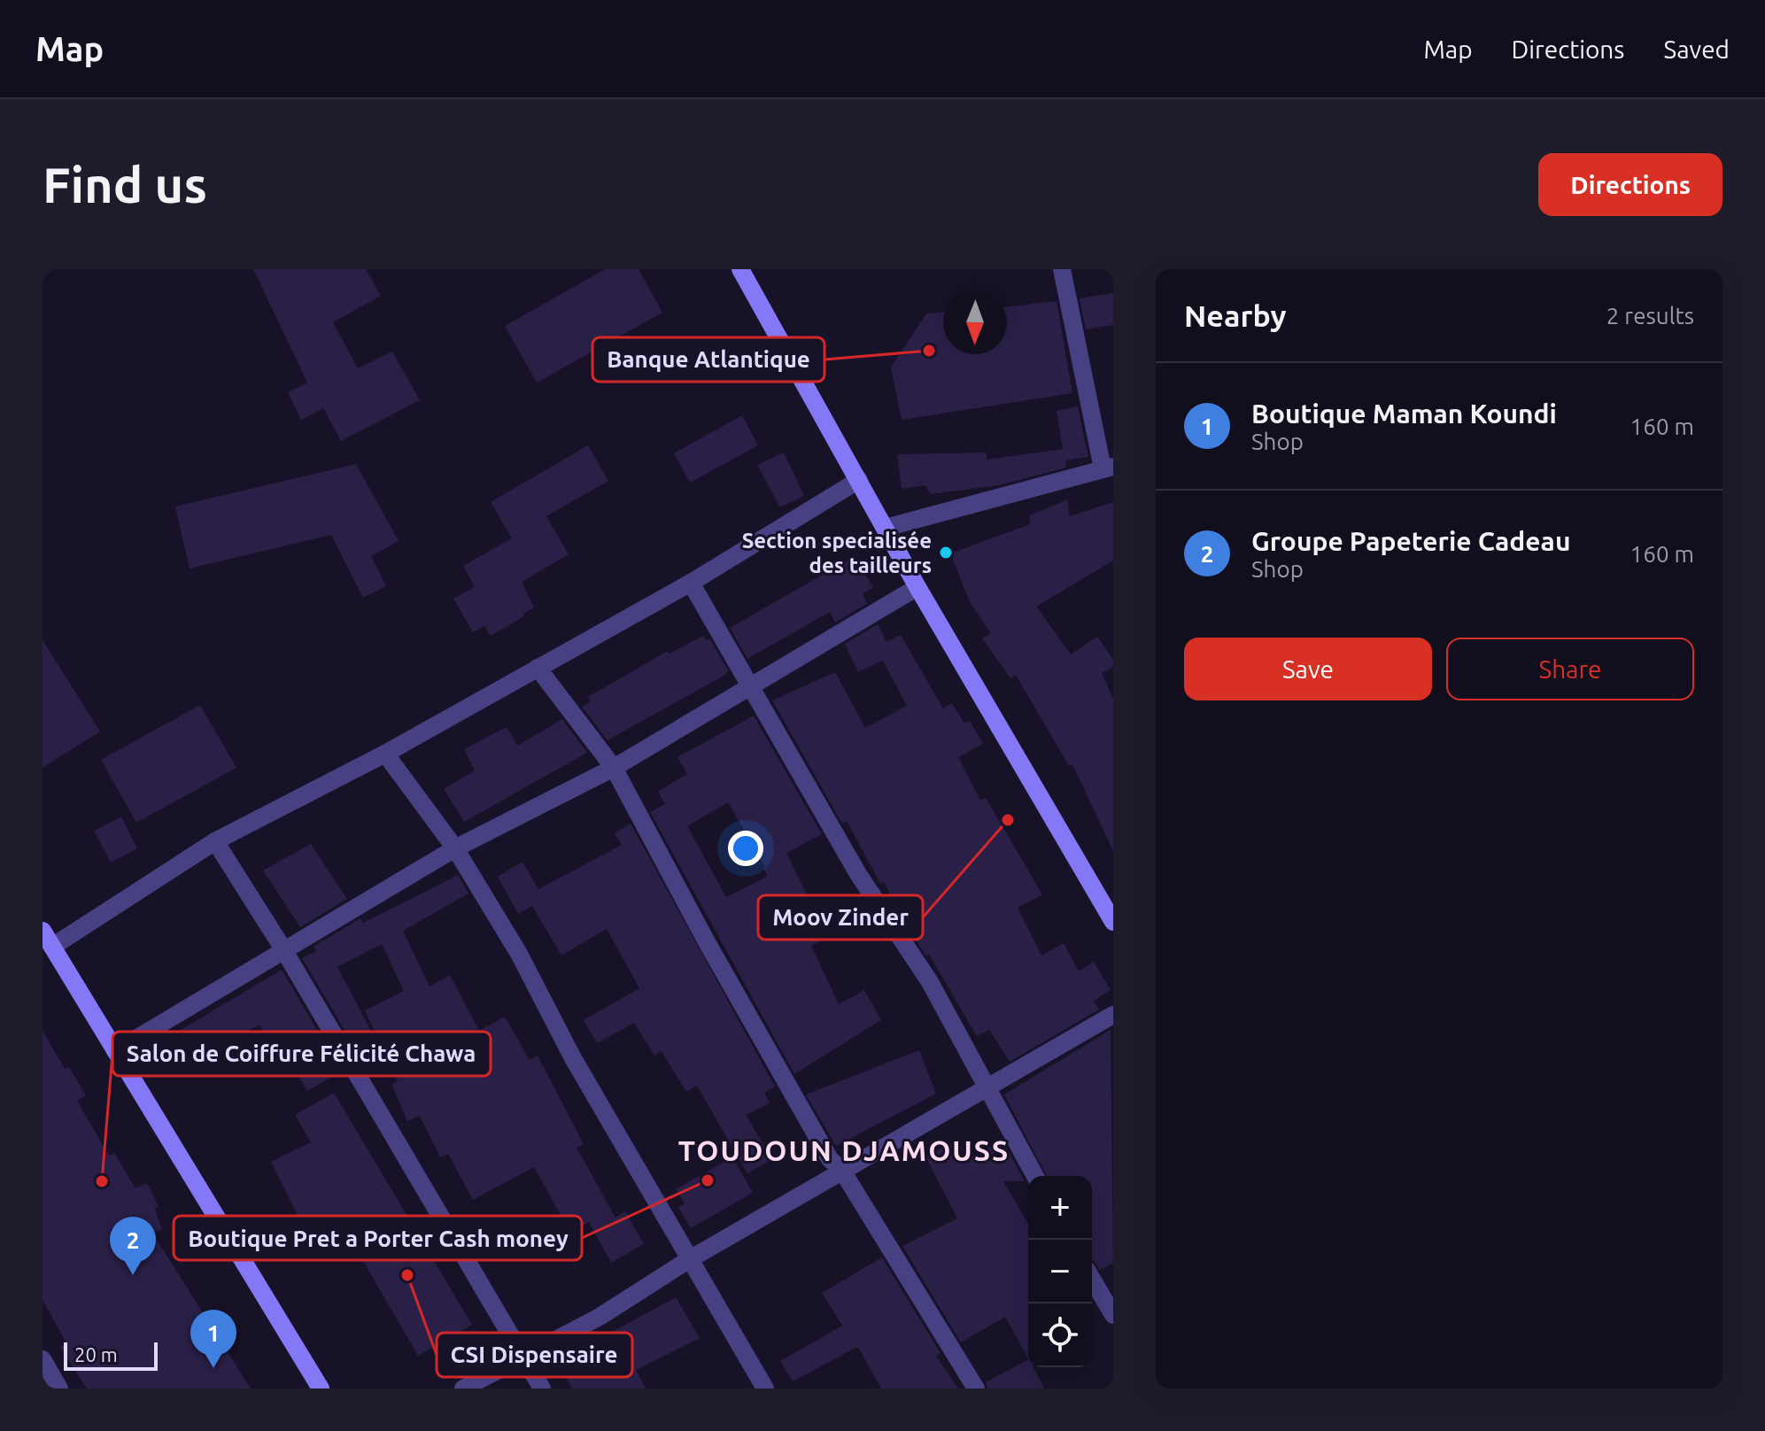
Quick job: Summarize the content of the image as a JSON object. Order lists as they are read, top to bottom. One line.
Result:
{"districts":["TOUDOUN DJAMOUSS"],"places":["Banque Atlantique","Section specialisée des tailleurs","Moov Zinder","Boutique Pret a Porter Cash money","Salon de Coiffure Félicité Chawa","CSI Dispensaire"],"scale_bar":"20 m","north":"bottom","page":{"header":"Map","nav":["Map","Directions","Saved"],"buttons":["Directions",["Save","Share"]],"title":"Find us","heading":["Nearby","2 results"],"list":[{"mark":"1","name":"Boutique Maman Koundi","note":"Shop","value":"160 m"},{"mark":"2","name":"Groupe Papeterie Cadeau","note":"Shop","value":"160 m"}],"map_buttons":["+","−"],"pins":["2","1"],"scale":"20 m"}}
